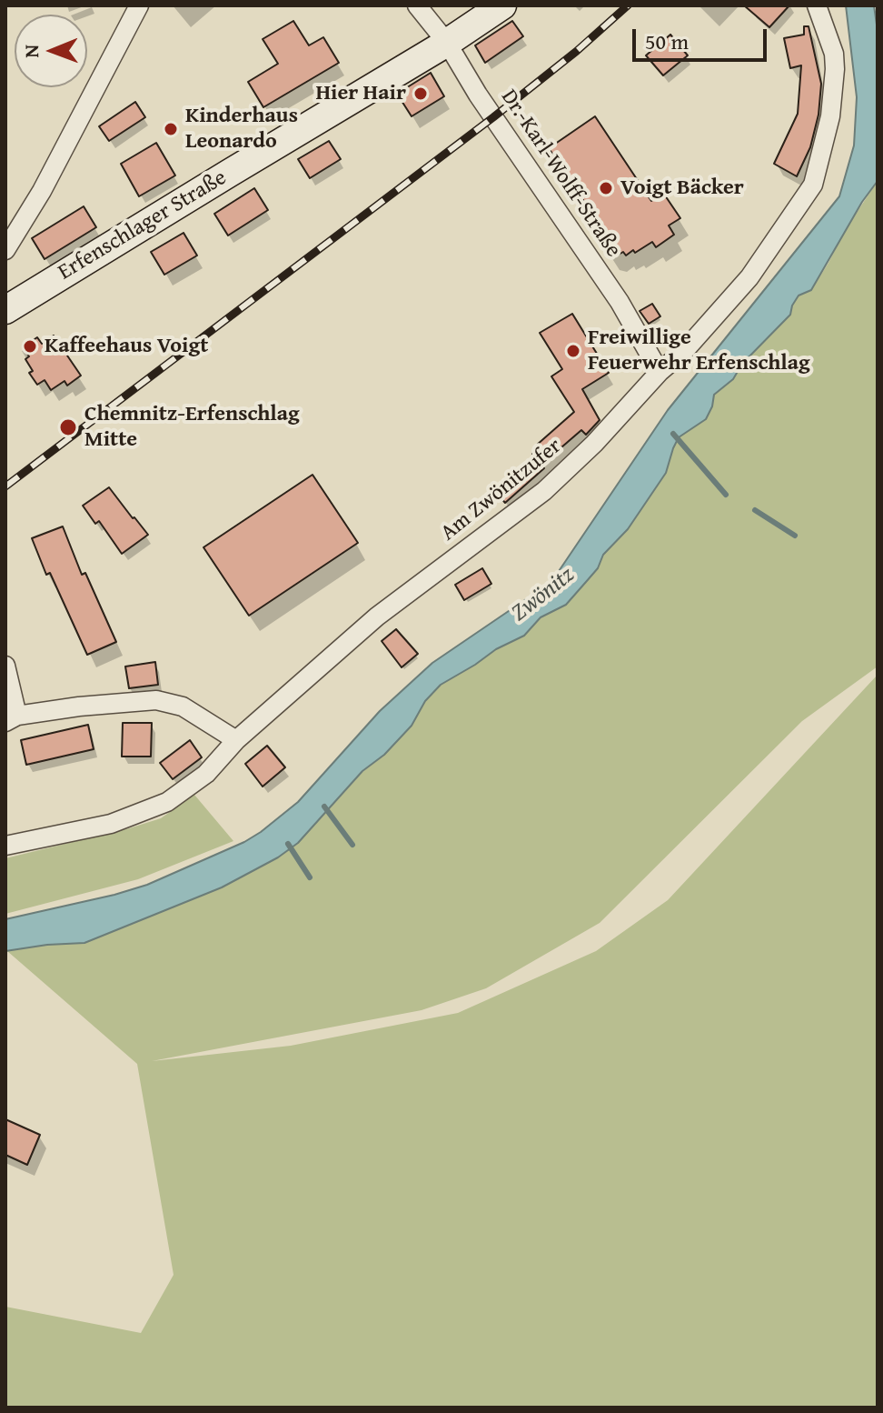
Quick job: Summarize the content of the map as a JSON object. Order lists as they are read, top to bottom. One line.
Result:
{"streets":{"main road":["Erfenschlager Straße"],"street":["Dr.-Karl-Wolff-Straße","Am Zwönitzufer"]},"crossings":[["Dr.-Karl-Wolff-Straße","Erfenschlager Straße"],["Dr.-Karl-Wolff-Straße","Am Zwönitzufer"]],"water":["Zwönitz"],"places":["Hier Hair","Kinderhaus Leonardo","Voigt Bäcker","Kaffeehaus Voigt","Freiwillige Feuerwehr Erfenschlag","Chemnitz-Erfenschlag Mitte"],"scale_bar":"50 m","north":"left"}
